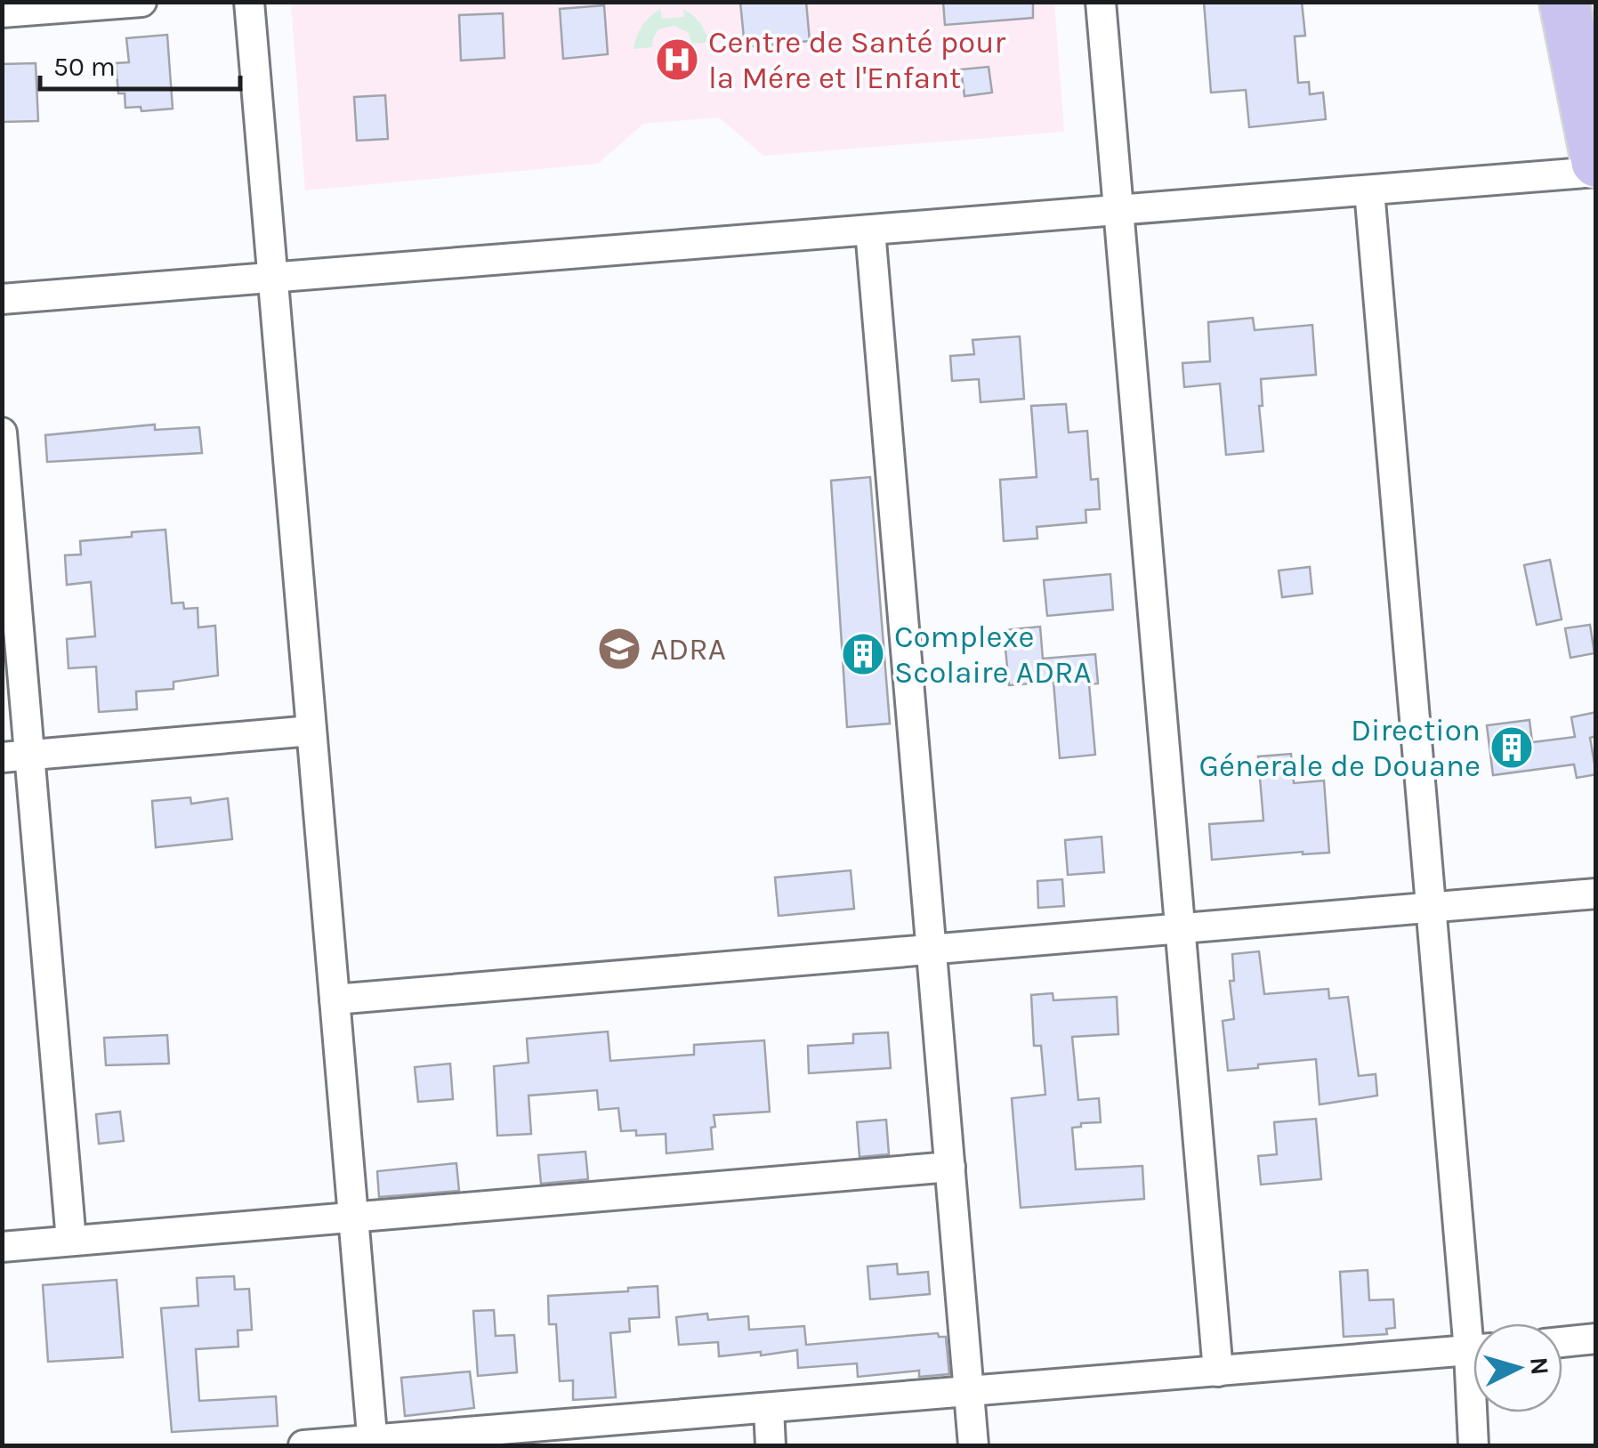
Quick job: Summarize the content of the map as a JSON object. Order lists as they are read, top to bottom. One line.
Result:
{"places":{"hospital":["Centre de Santé pour la Mére et l'Enfant"],"school or university":["ADRA"],"building":["Complexe Scolaire ADRA","Direction Génerale de Douane"]},"scale_bar":"50 m","north":"right"}
